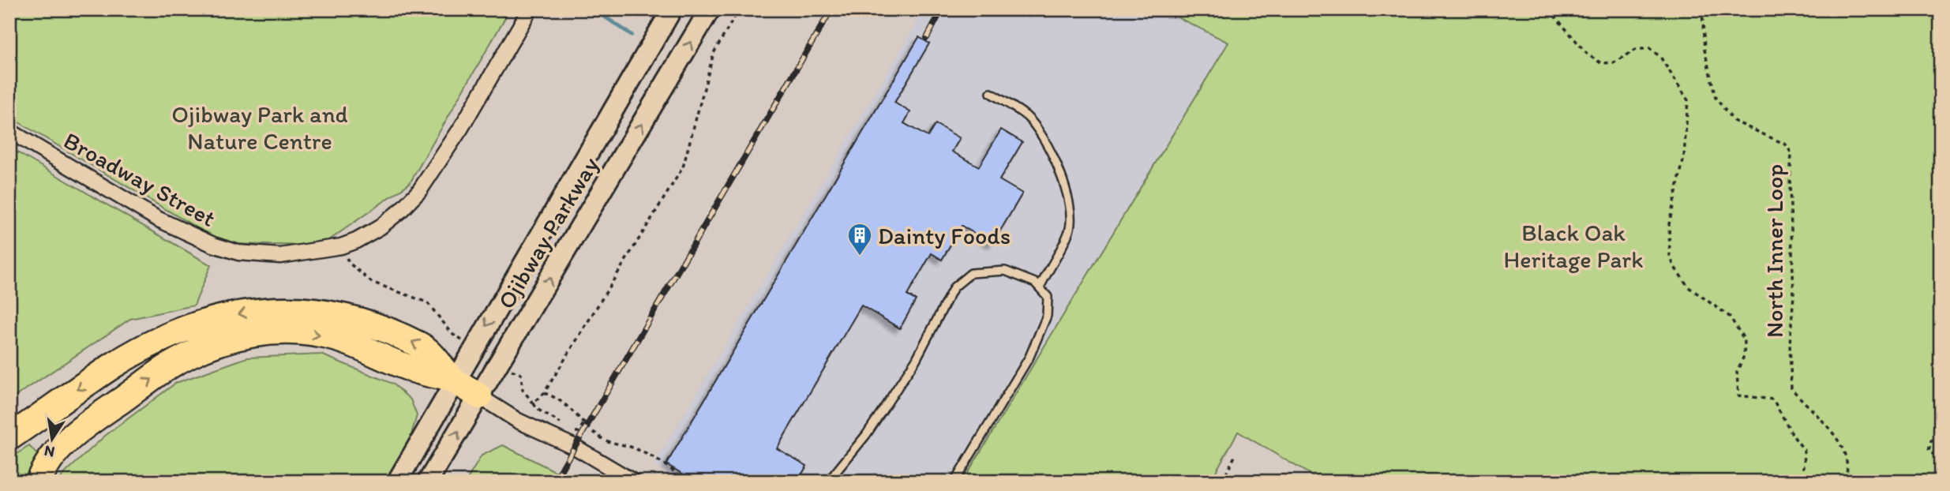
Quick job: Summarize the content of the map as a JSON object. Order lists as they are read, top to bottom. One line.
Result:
{"streets":{"main road":["Ojibway Parkway"],"street":["Broadway Street"],"path":["North Inner Loop"]},"parks":["Ojibway Park and Nature Centre","Black Oak Heritage Park"],"places":{"building":["Dainty Foods"]},"north":"bottom"}
